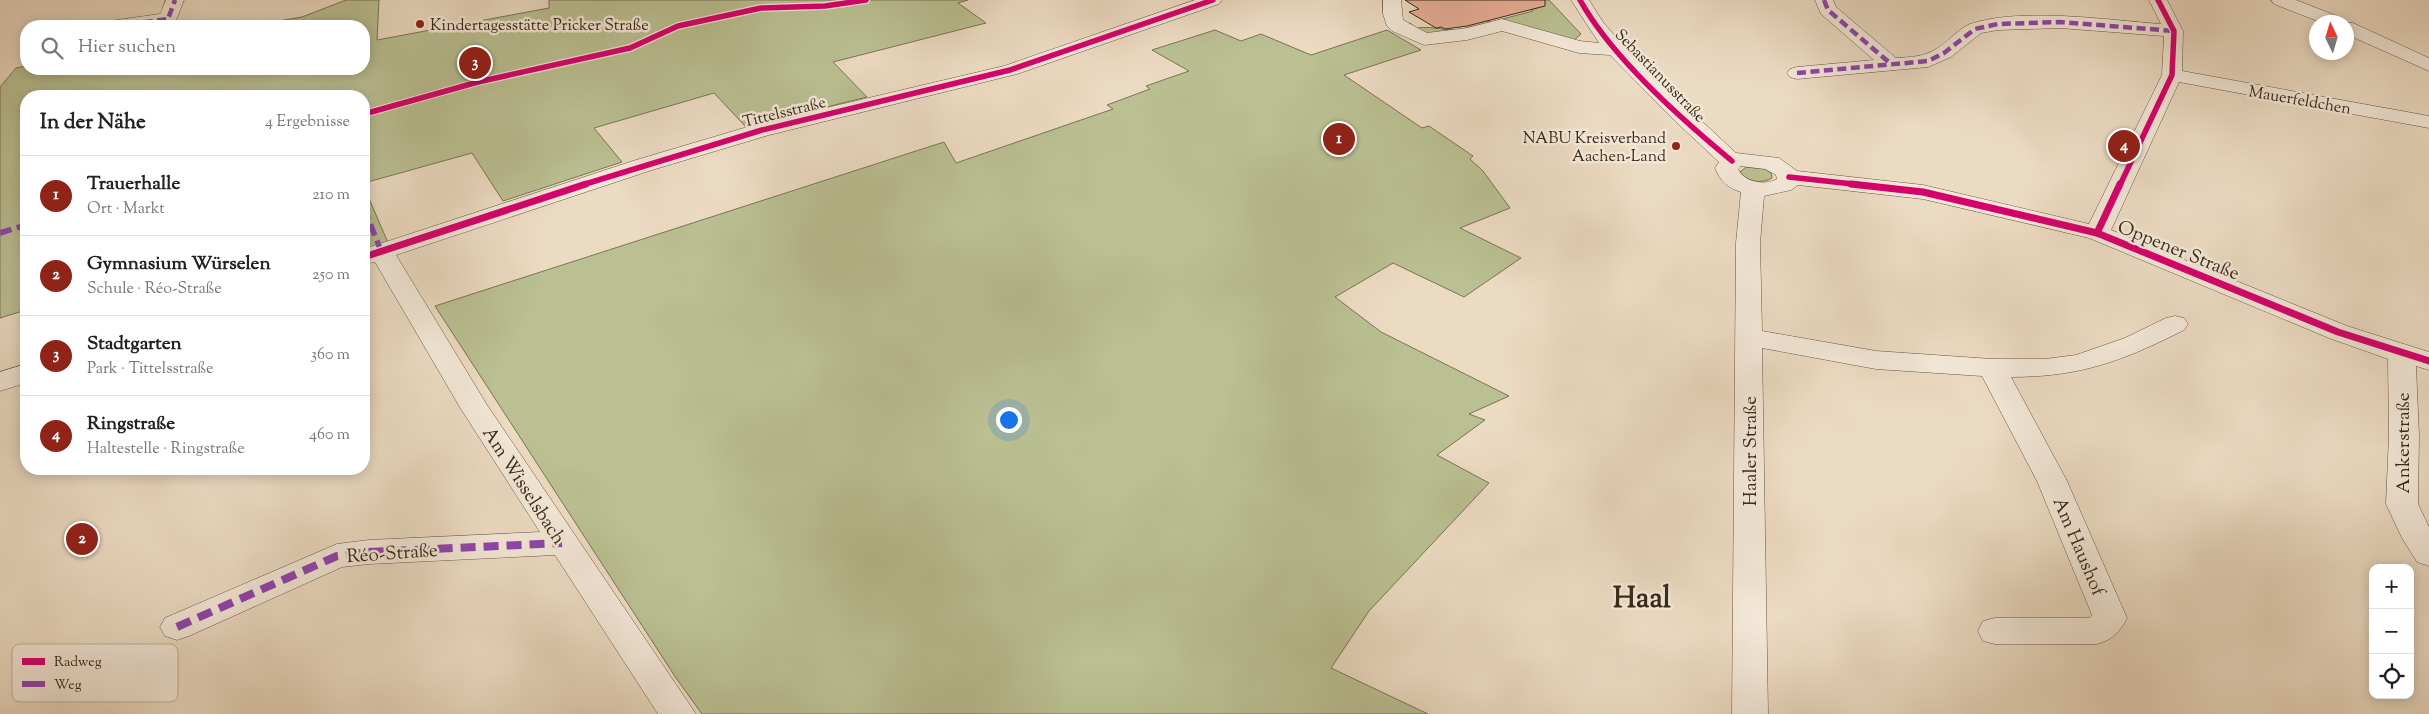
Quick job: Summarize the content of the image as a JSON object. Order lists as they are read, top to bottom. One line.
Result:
{"streets":{"street":["Sebastianusstraße","Mauerfeldchen","Tittelsstraße","Oppener Straße","Ankerstraße","Haaler Straße","Am Wisselsbach","Am Haushof","Réo-Straße"]},"crossings":[["Sebastianusstraße","Oppener Straße"],["Tittelsstraße","Am Wisselsbach"],["Oppener Straße","Ankerstraße"],["Am Wisselsbach","Réo-Straße"]],"districts":["Haal"],"places":["Kindertagesstätte Pricker Straße","NABU Kreisverband Aachen-Land"],"legend":["Radweg","Weg"],"north":"top","page":{"search":"Hier suchen","pins":["3","1","4","2"],"heading":["In der Nähe","4 Ergebnisse"],"list":[{"mark":"1","name":"Trauerhalle","note":"Ort · Markt","value":"210 m"},{"mark":"2","name":"Gymnasium Würselen","note":"Schule · Réo-Straße","value":"250 m"},{"mark":"3","name":"Stadtgarten","note":"Park · Tittelsstraße","value":"360 m"},{"mark":"4","name":"Ringstraße","note":"Haltestelle · Ringstraße","value":"460 m"}],"map_buttons":["+","−"]}}
